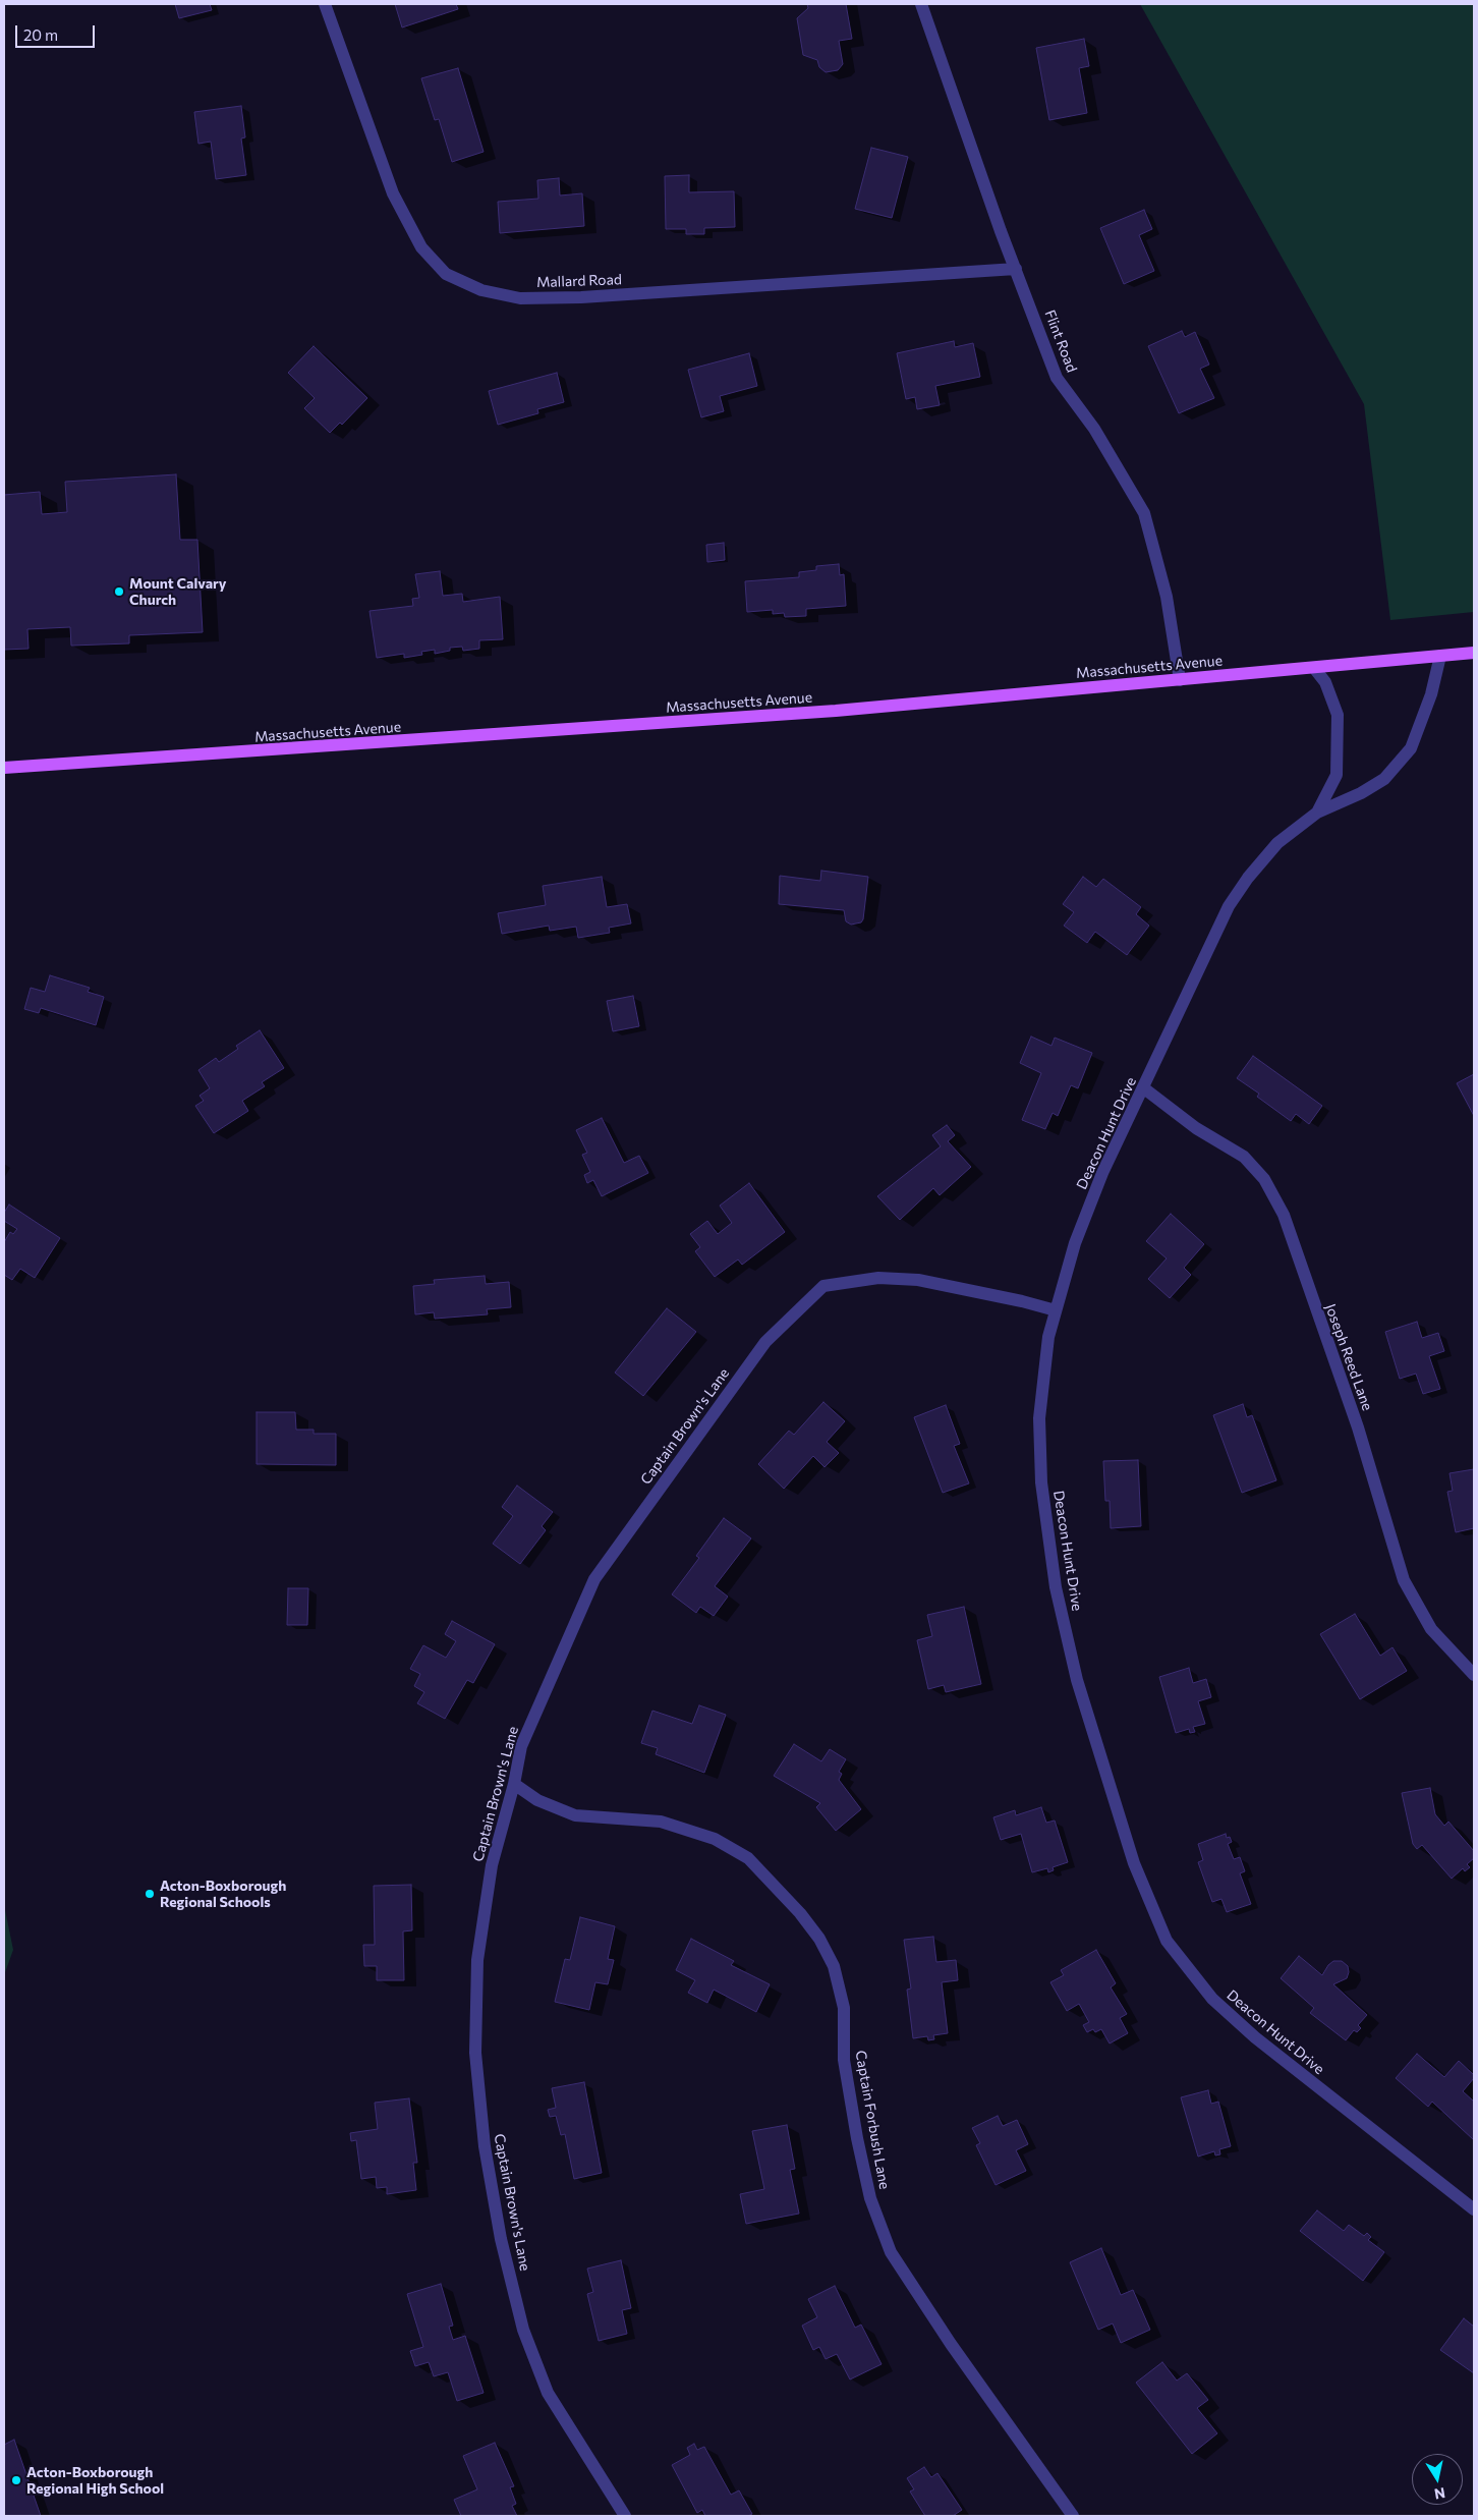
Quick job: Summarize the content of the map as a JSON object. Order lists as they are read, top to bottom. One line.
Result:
{"streets":{"main road":["Massachusetts Avenue"],"street":["Mallard Road","Flint Road","Deacon Hunt Drive","Joseph Reed Lane","Captain Brown's Lane","Captain Forbush Lane"]},"crossings":[["Mallard Road","Flint Road"],["Flint Road","Massachusetts Avenue"],["Massachusetts Avenue","Deacon Hunt Drive"],["Deacon Hunt Drive","Joseph Reed Lane"],["Deacon Hunt Drive","Captain Brown's Lane"],["Captain Brown's Lane","Captain Forbush Lane"]],"places":["Mount Calvary Church","Acton-Boxborough Regional Schools","Acton-Boxborough Regional High School"],"scale_bar":"20 m","north":"bottom"}
